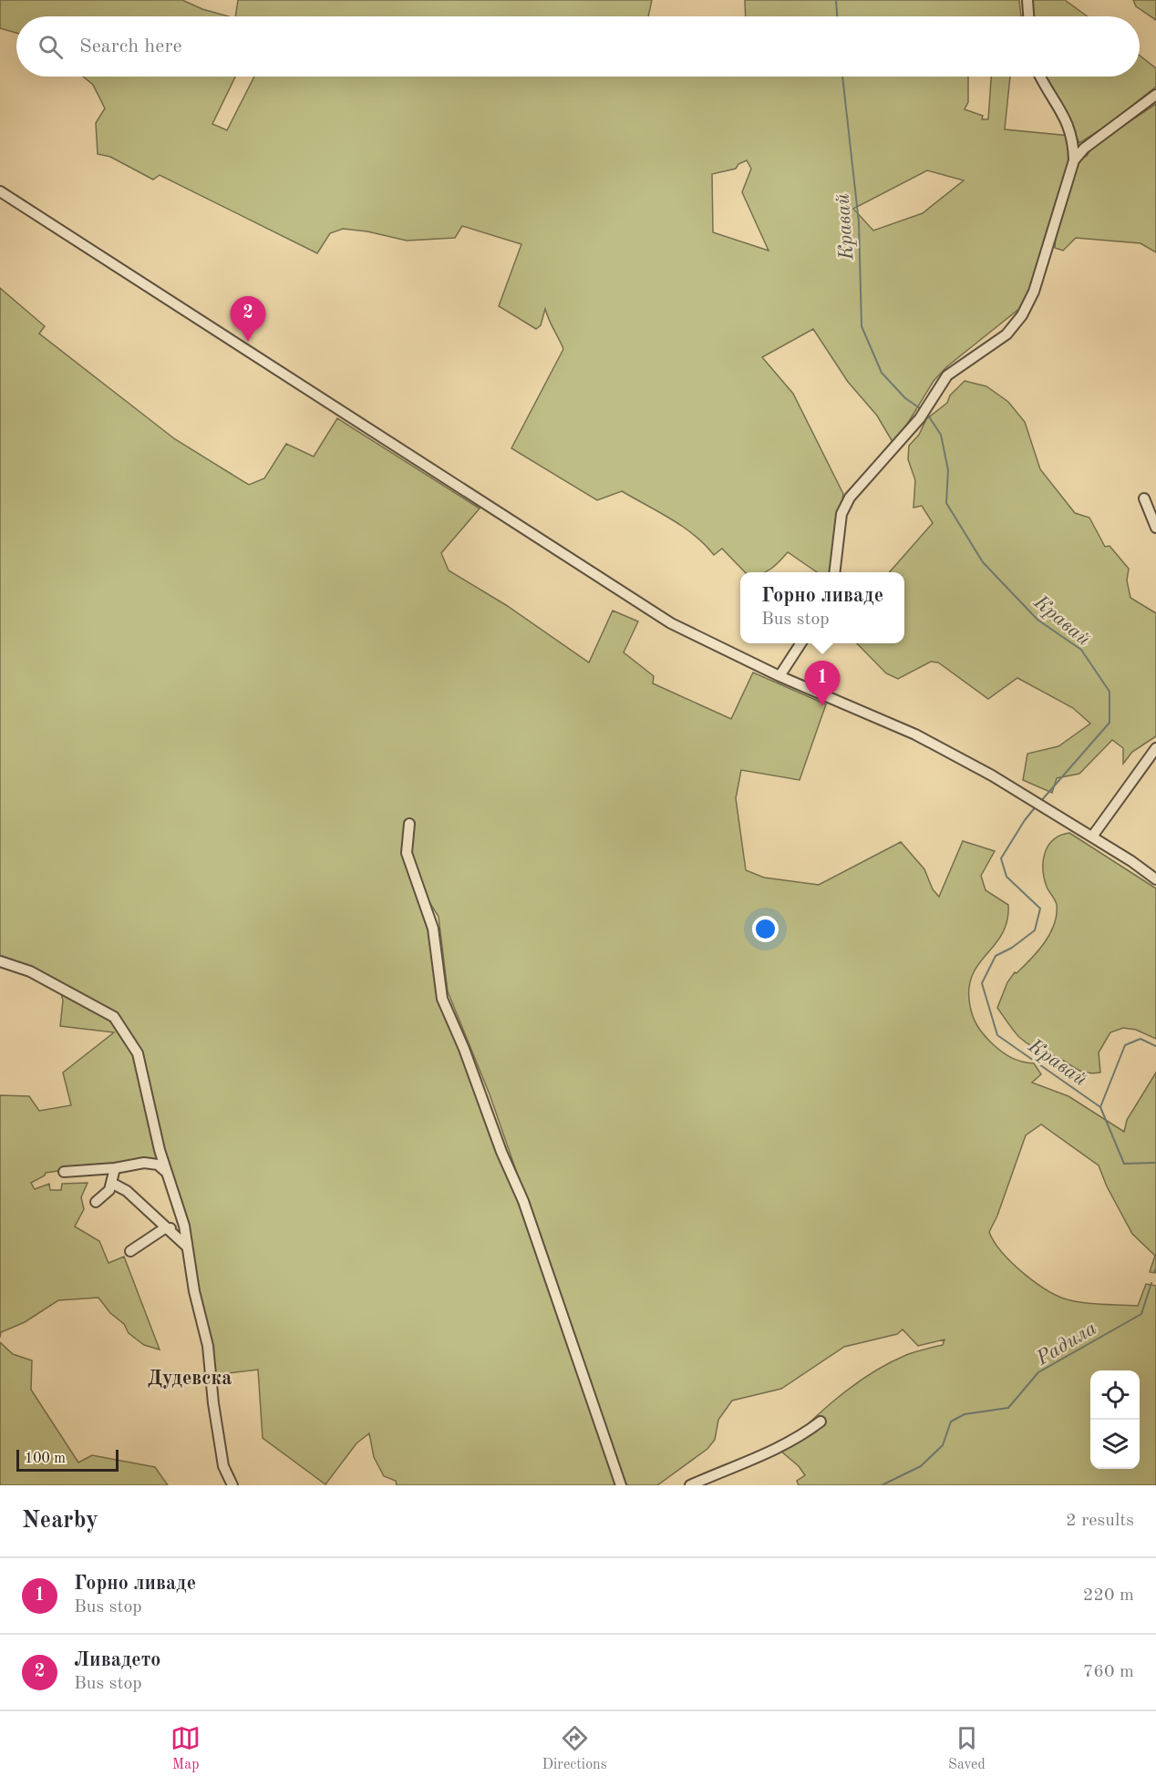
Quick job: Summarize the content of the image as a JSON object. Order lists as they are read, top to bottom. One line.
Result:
{"districts":["Дудевска"],"water":["Кравай","Радила"],"scale_bar":"100 m","page":{"search":"Search here","pins":["2","1"],"popup":["Горно ливаде","Bus stop"],"scale":"100 m","heading":["Nearby","2 results"],"list":[{"mark":"1","name":"Горно ливаде","note":"Bus stop","value":"220 m"},{"mark":"2","name":"Ливадето","note":"Bus stop","value":"760 m"}],"nav":["Map","Directions","Saved"]}}
